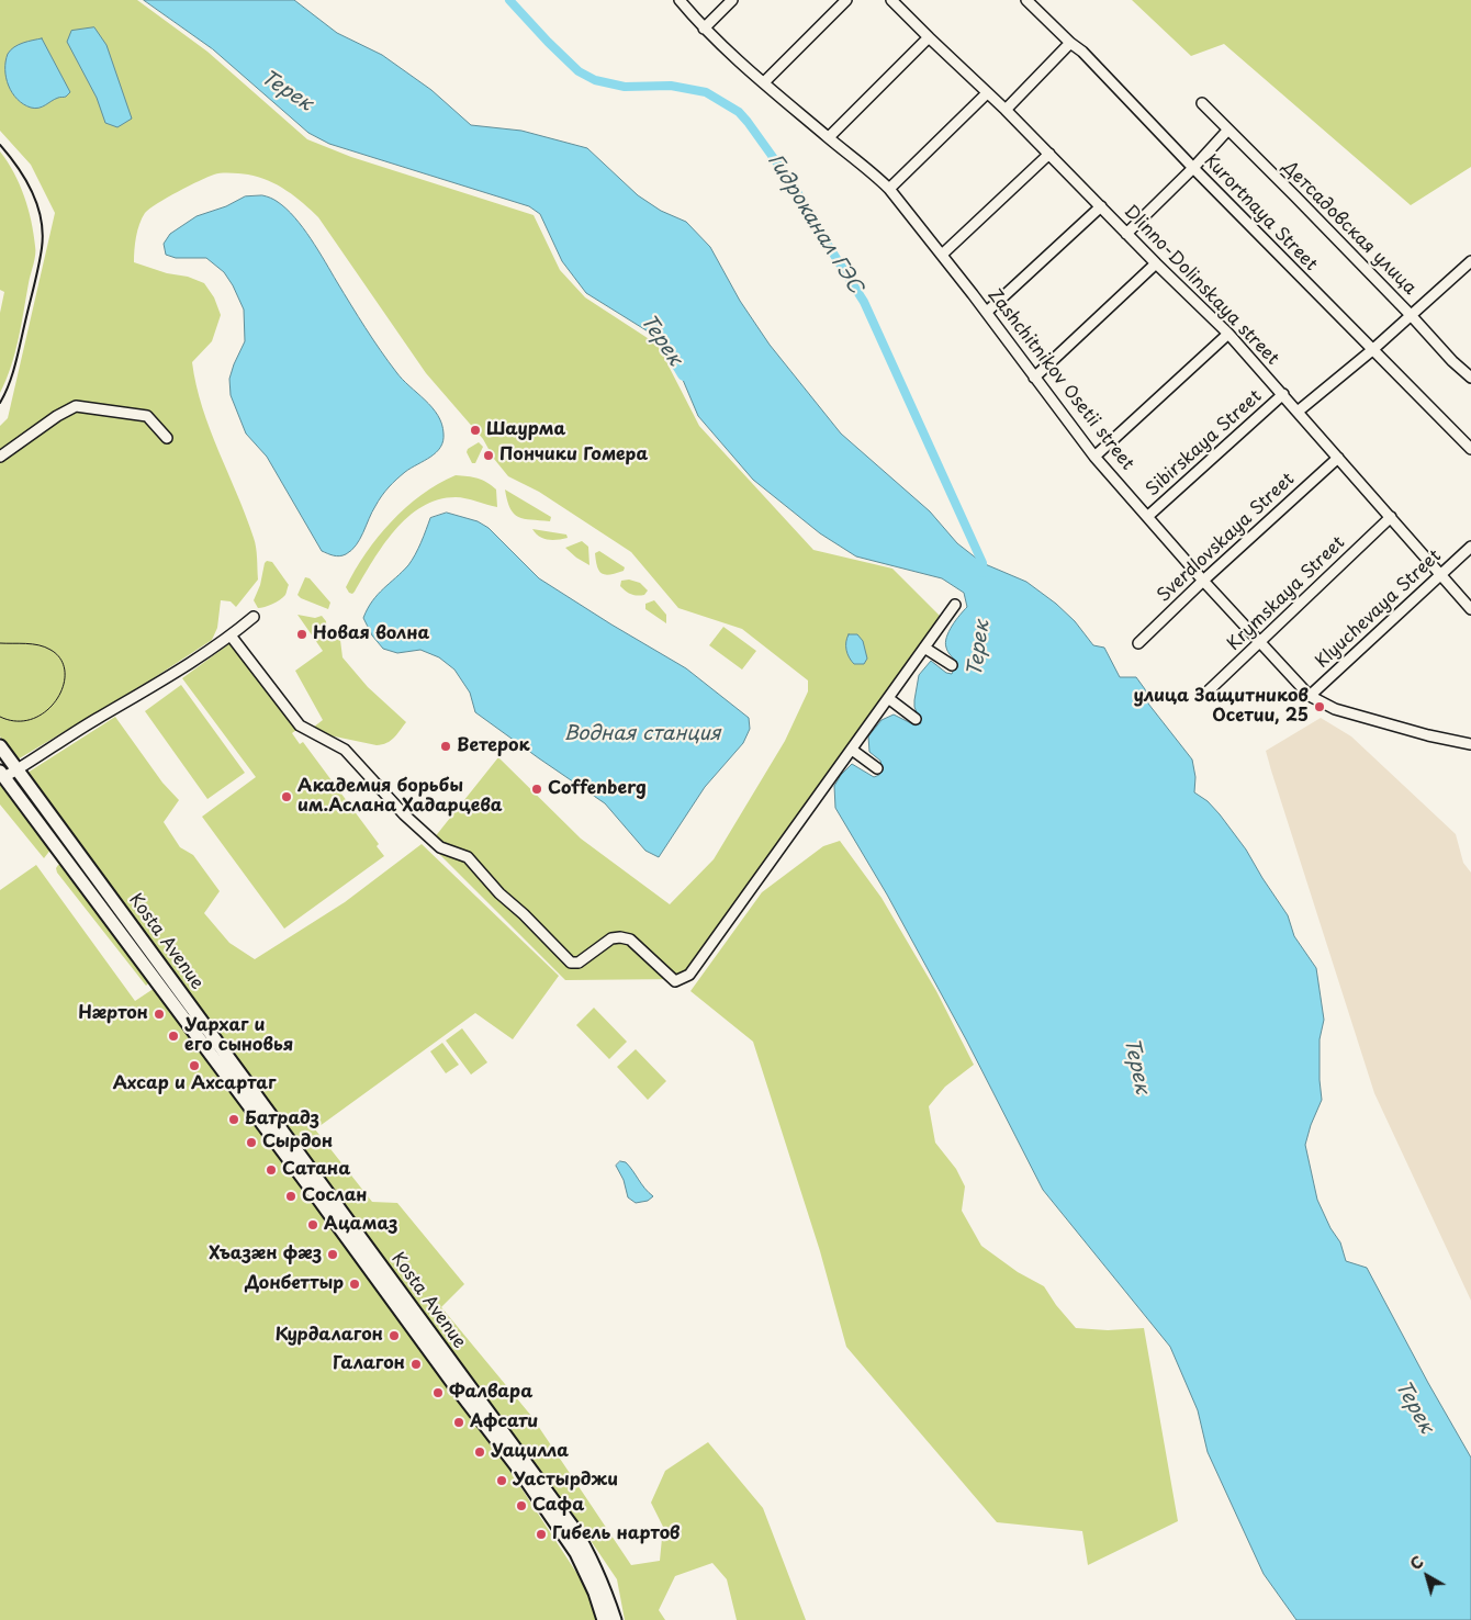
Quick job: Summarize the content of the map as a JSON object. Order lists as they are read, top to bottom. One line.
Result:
{"streets":{"main road":["Kosta Avenue"],"street":["Kurortnaya Street","Детсадовская улица","Dlinno-Dolinskaya street","Zashchitnikov Osetii street","Sibirskaya Street","Sverdlovskaya Street","Krymskaya Street","Klyuchevaya Street"]},"crossings":[["Dlinno-Dolinskaya street","Sibirskaya Street"],["Dlinno-Dolinskaya street","Sverdlovskaya Street"],["Dlinno-Dolinskaya street","Krymskaya Street"],["Dlinno-Dolinskaya street","Klyuchevaya Street"],["Zashchitnikov Osetii street","Sibirskaya Street"],["Zashchitnikov Osetii street","Sverdlovskaya Street"],["Zashchitnikov Osetii street","Krymskaya Street"],["Zashchitnikov Osetii street","Klyuchevaya Street"]],"water":["Терек","Гидроканал ГЭС","Водная станция"],"places":["Шаурма","Пончики Гомера","Новая волна","улица Защитников Осетии, 25","Ветерок","Coffenberg","Академия борьбы им.Аслана Хадарцева","Нæртон","Уархаг и его сыновья","Ахсар и Ахсартаг","Батрадз","Сырдон","Сатана","Сослан","Ацамаз","Хъазæн фæз","Донбеттыр","Курдалагон","Галагон","Фалвара","Афсати","Уацилла","Уастырджи","Сафа","Гибель нартов"],"north":"top left"}
